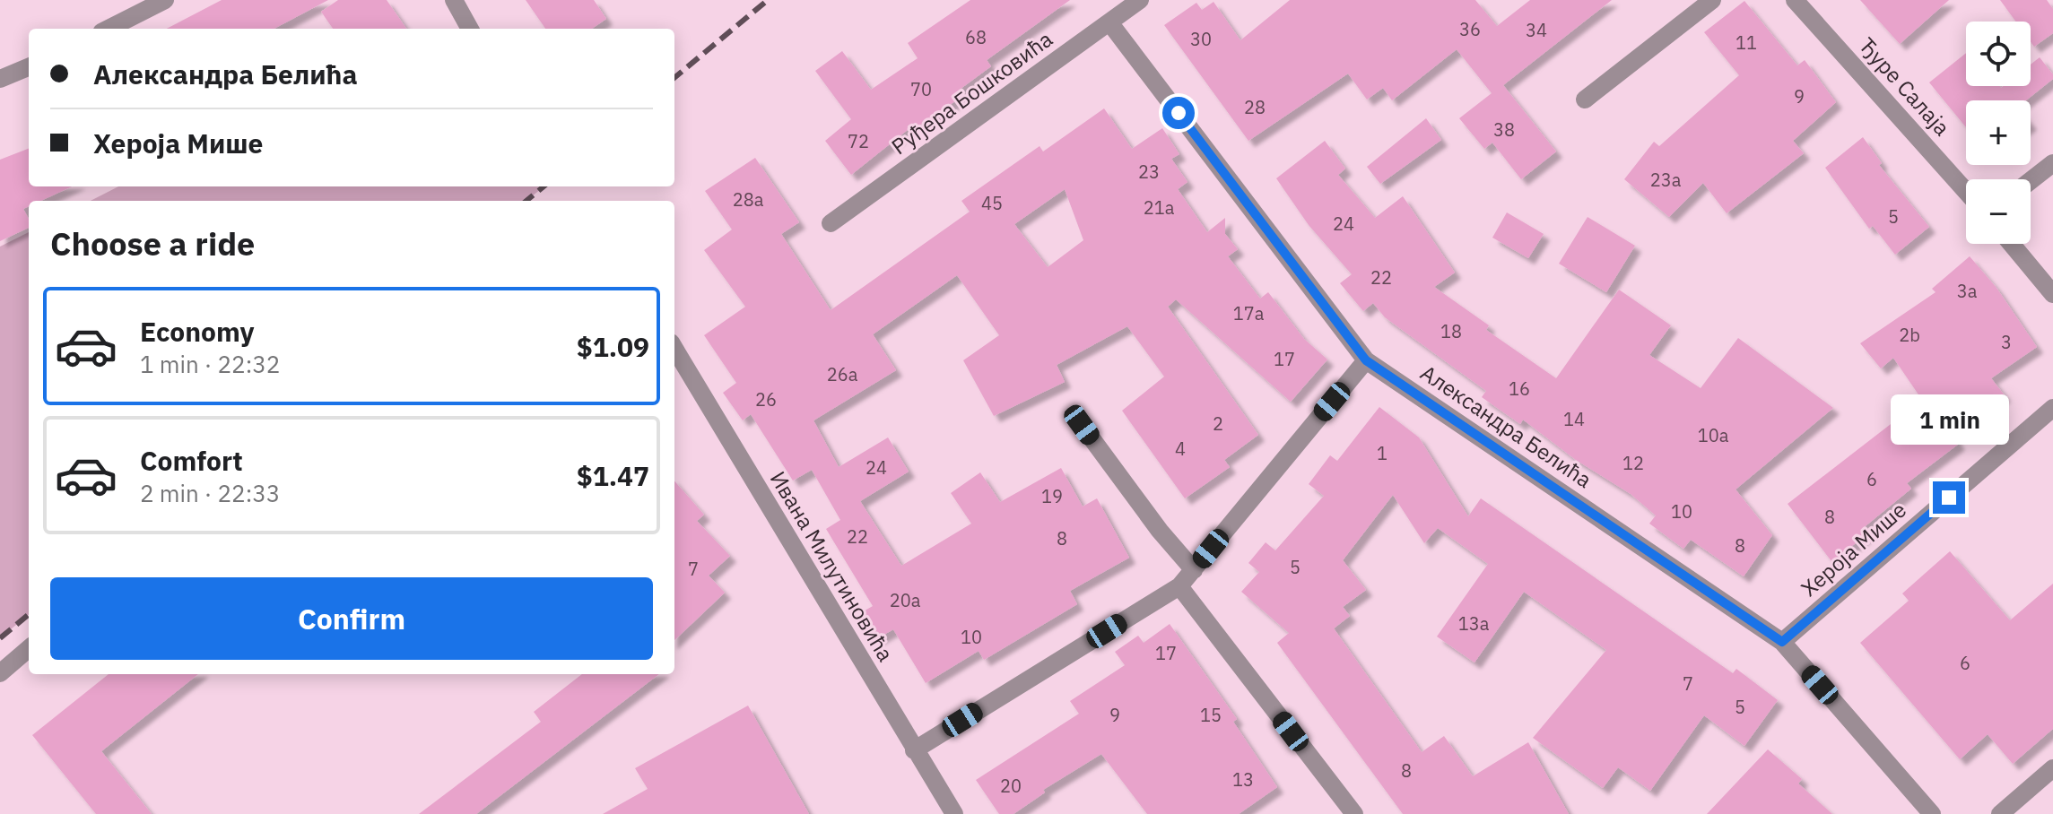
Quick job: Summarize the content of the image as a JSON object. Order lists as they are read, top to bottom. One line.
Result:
{"streets":{"street":["Ђуре Салаја","Руђера Бошковића","Александра Белића","Хероја Мише","Ивана Милутиновића"]},"crossings":[["Руђера Бошковића","Александра Белића"],["Александра Белића","Хероја Мише"]],"house_numbers":["36","34","68","30","11","70","9","28","38","72","23","23a","28a","45","21a","5","24","22","3a","17a","18","2b","3","17","26a","16","26","14","2","10a","4","1","12","24","6","19","10","8","22","8","8","5","7","20a","13a","10","17","6","7","5","9","15","8","13","20"],"page":{"map_buttons":["+","−"],"banner":["Александра Белића","Хероја Мише"],"heading":"Choose a ride","list":[{"name":"Economy","note":"1 min · 22:32","value":"$1.09"},{"name":"Comfort","note":"2 min · 22:33","value":"$1.47"}],"bubble":"1 min","buttons":"Confirm"}}
